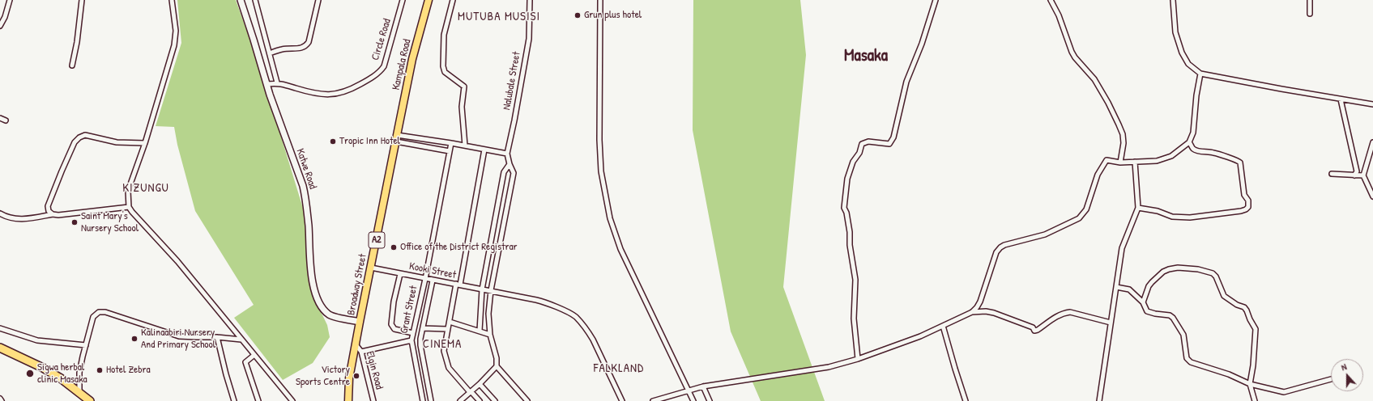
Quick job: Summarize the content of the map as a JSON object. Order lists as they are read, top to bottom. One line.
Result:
{"streets":{"main road":["Kampala Road","A2","Broadway Street"],"street":["Circle Road","Nalubale Street","Katwe Road","Kooki Street","Grant Street","Elgin Road"]},"crossings":[["Circle Road","Katwe Road"],["Kampala Road","Broadway Street"],["Nalubale Street","Kooki Street"],["Katwe Road","Broadway Street"],["Kooki Street","Broadway Street"],["Kooki Street","Grant Street"],["Broadway Street","Elgin Road"]],"districts":["MUTUBA MUSISI","Masaka","KIZUNGU","CINEMA","FALKLAND"],"places":["Grun plus hotel","Tropic Inn Hotel","Saint Mary's Nursery School","Office of the District Registrar","Kalinaabiri Nursery And Primary School","Hotel Zebra","Sigwa herbal clinic Masaka","Victory Sports Centre"],"north":"top"}
